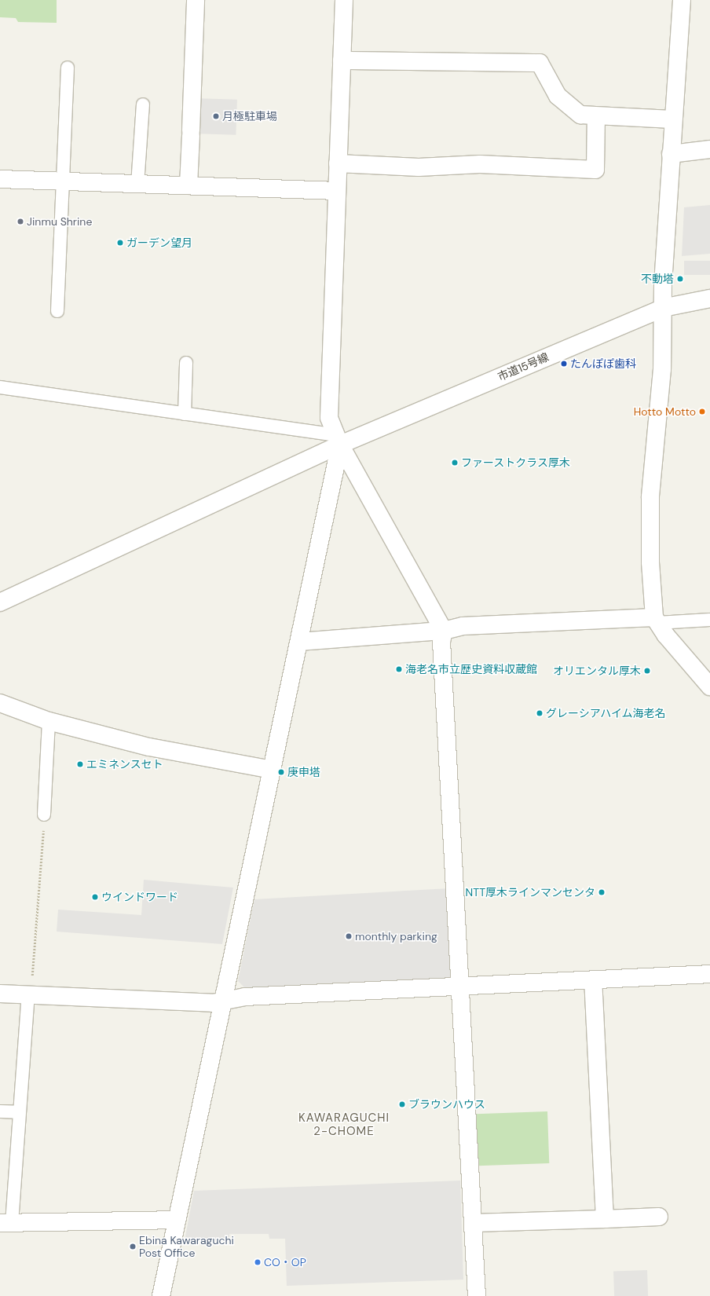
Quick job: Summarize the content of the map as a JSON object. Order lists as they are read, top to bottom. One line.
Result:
{"streets":{"street":["市道15号線"]},"districts":["KAWARAGUCHI 2-CHOME"],"places":["月極駐車場","Jinmu Shrine","ガーデン望月","不動塔","たんぽぽ歯科","Hotto Motto","ファーストクラス厚木","海老名市立歴史資料収蔵館","オリエンタル厚木","グレーシアハイム海老名","エミネンスセト","庚申塔","NTT厚木ラインマンセンタ","ウインドワード","monthly parking","ブラウンハウス","Ebina Kawaraguchi Post Office","CO・OP"]}
